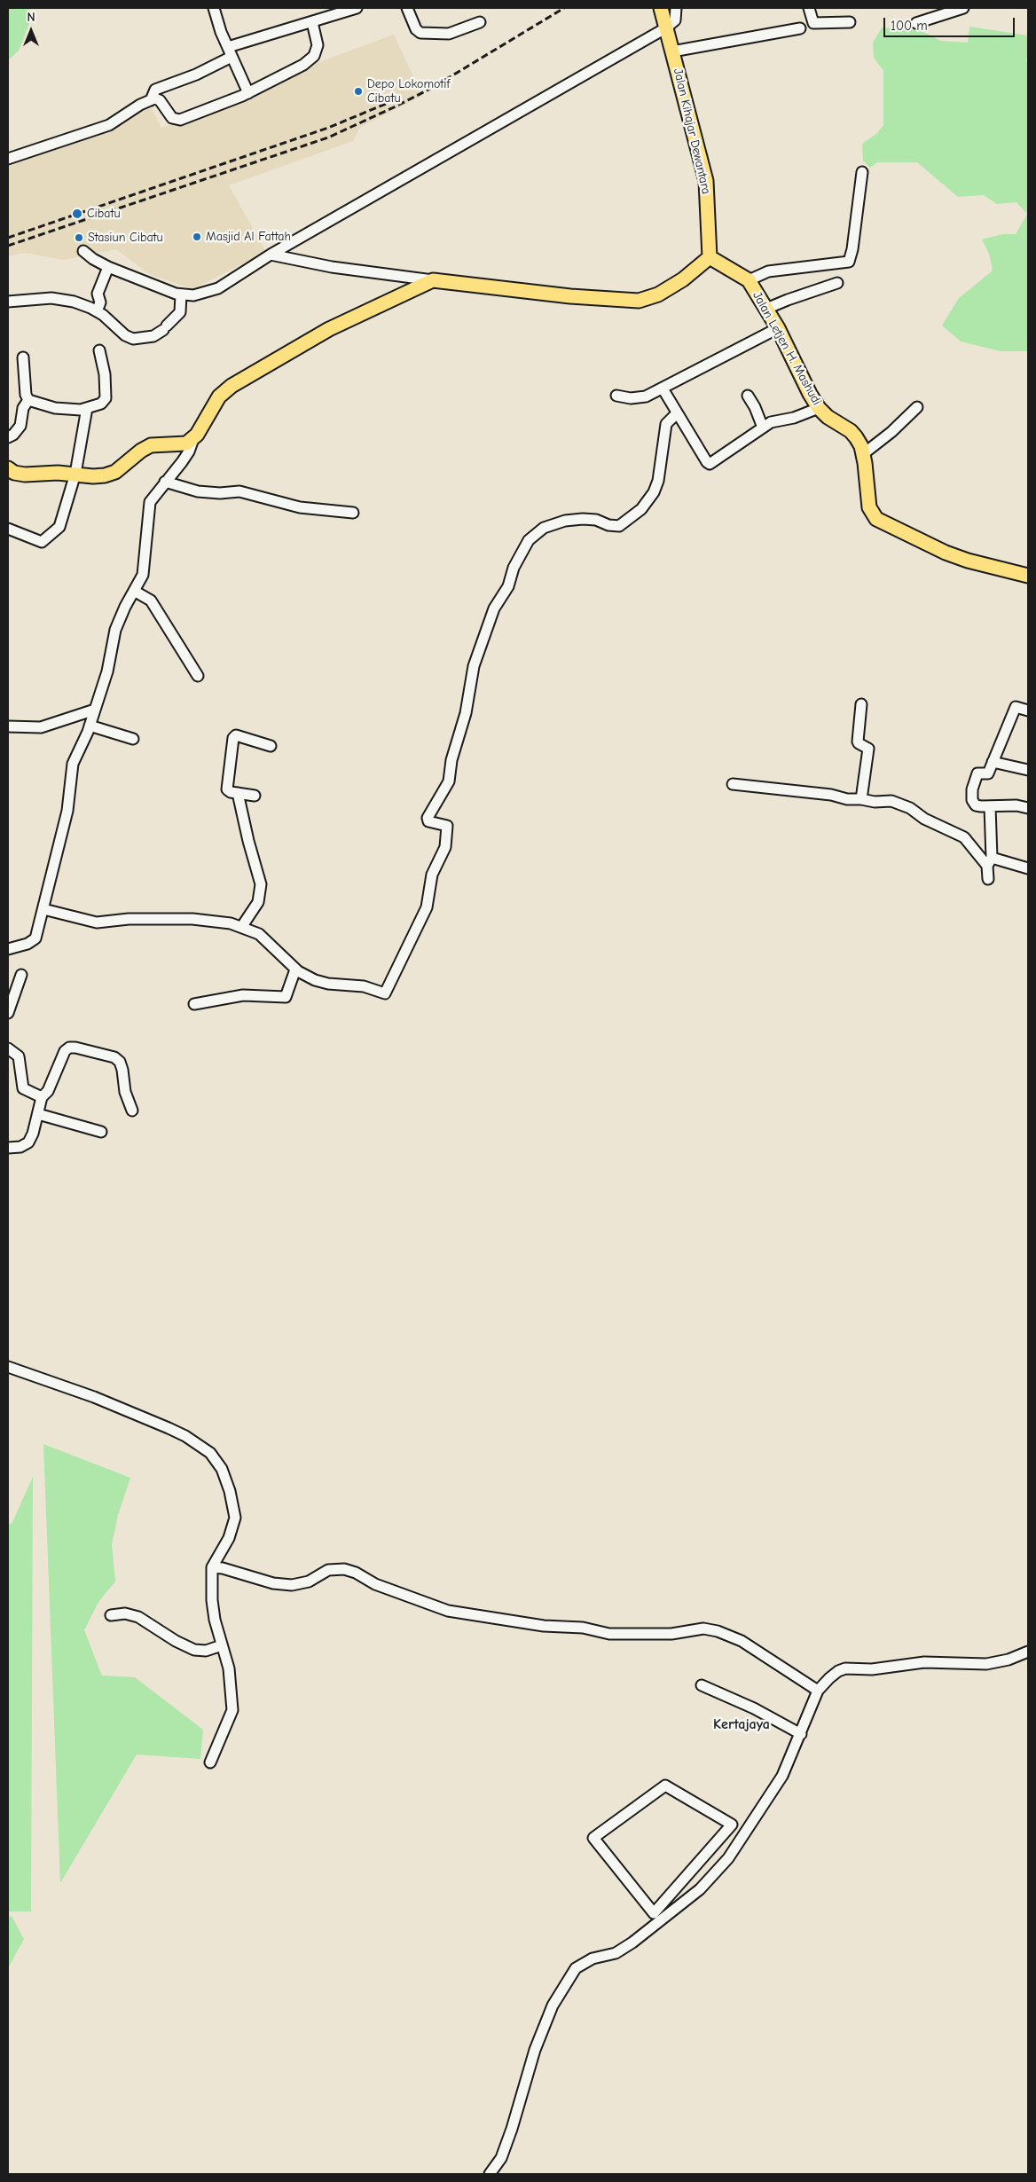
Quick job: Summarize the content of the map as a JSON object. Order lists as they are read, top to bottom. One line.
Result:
{"streets":{"main road":["Jalan Kihajar Dewantara","Jalan Letjen H. Mashudi"]},"crossings":[["Jalan Kihajar Dewantara","Jalan Letjen H. Mashudi"]],"districts":["Kertajaya"],"places":["Depo Lokomotif Cibatu","Cibatu","Masjid Al Fattah","Stasiun Cibatu"],"scale_bar":"100 m","north":"top"}
